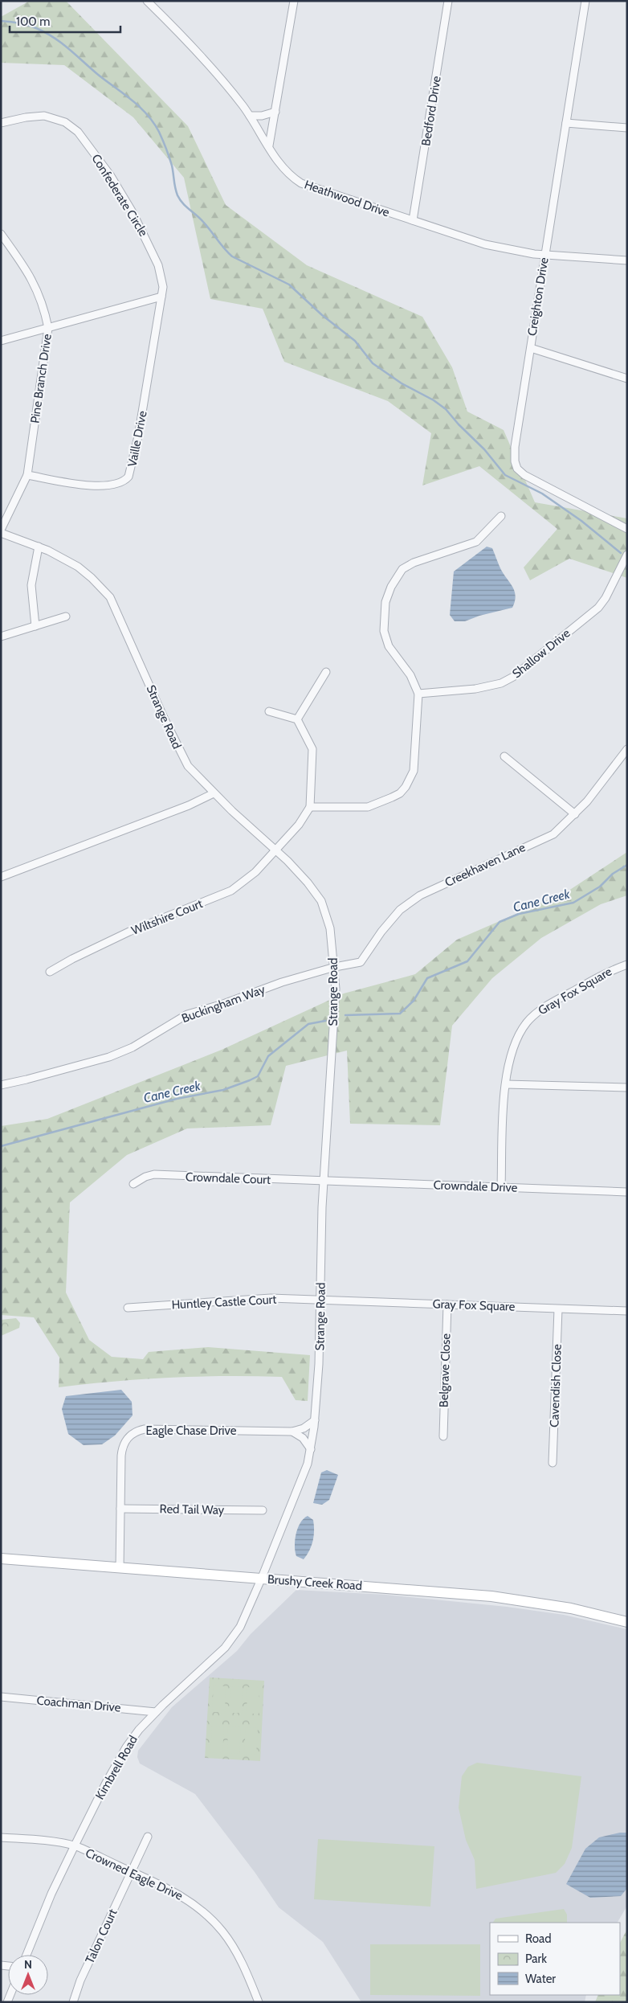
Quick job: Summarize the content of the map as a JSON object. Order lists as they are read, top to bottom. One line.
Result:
{"streets":{"street":["Bedford Drive","Confederate Circle","Heathwood Drive","Creighton Drive","Pine Branch Drive","Vaille Drive","Shallow Drive","Strange Road","Creekhaven Lane","Wiltshire Court","Gray Fox Square","Buckingham Way","Crowndale Court","Crowndale Drive","Huntley Castle Court","Belgrave Close","Cavendish Close","Eagle Chase Drive","Red Tail Way","Brushy Creek Road","Coachman Drive","Kimbrell Road","Crowned Eagle Drive","Talon Court"]},"crossings":[["Bedford Drive","Heathwood Drive"],["Confederate Circle","Vaille Drive"],["Heathwood Drive","Creighton Drive"],["Pine Branch Drive","Vaille Drive"],["Strange Road","Creekhaven Lane"],["Strange Road","Wiltshire Court"],["Strange Road","Gray Fox Square"],["Strange Road","Buckingham Way"],["Strange Road","Crowndale Court"],["Strange Road","Crowndale Drive"],["Strange Road","Huntley Castle Court"],["Strange Road","Eagle Chase Drive"],["Strange Road","Brushy Creek Road"],["Strange Road","Kimbrell Road"],["Creekhaven Lane","Buckingham Way"],["Gray Fox Square","Crowndale Drive"],["Gray Fox Square","Huntley Castle Court"],["Gray Fox Square","Belgrave Close"],["Gray Fox Square","Cavendish Close"],["Crowndale Court","Crowndale Drive"],["Eagle Chase Drive","Red Tail Way"],["Eagle Chase Drive","Brushy Creek Road"],["Brushy Creek Road","Kimbrell Road"],["Coachman Drive","Kimbrell Road"],["Kimbrell Road","Crowned Eagle Drive"],["Crowned Eagle Drive","Talon Court"]],"water":["Cane Creek"],"legend":["Road","Park","Water"],"scale_bar":"100 m","north":"top"}
